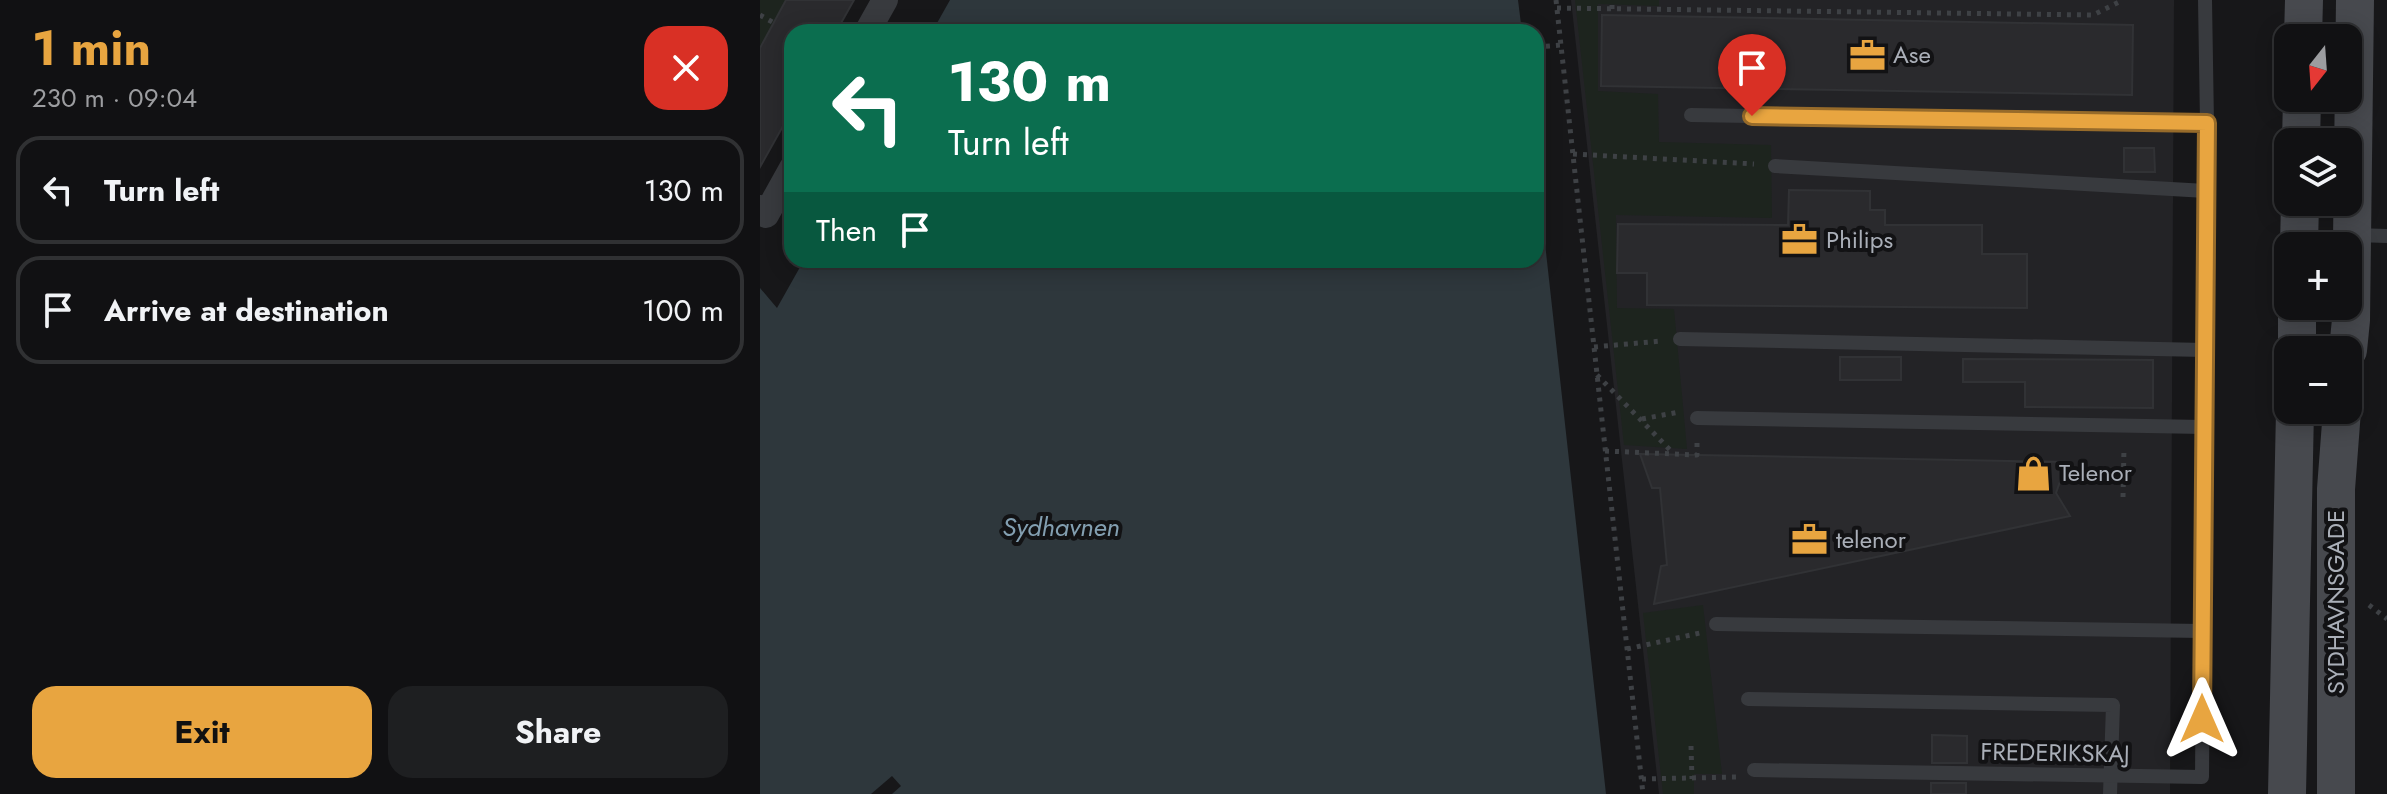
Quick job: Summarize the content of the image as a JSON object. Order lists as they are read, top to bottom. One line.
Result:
{"streets":{"street":["SYDHAVNSGADE"],"lane":["FREDERIKSKAJ"]},"water":["Sydhavnen"],"places":{"office":["Ase","Philips","telenor"],"shop":["Telenor"]},"north":"bottom","page":{"heading":["1 min","230 m · 09:04"],"map_buttons":["+","−"],"turn":["130 m","Turn left"],"list":[{"name":"Turn left","value":"130 m"},{"name":"Arrive at destination","value":"100 m"}],"then":"Then","buttons":["Exit","Share"]}}
